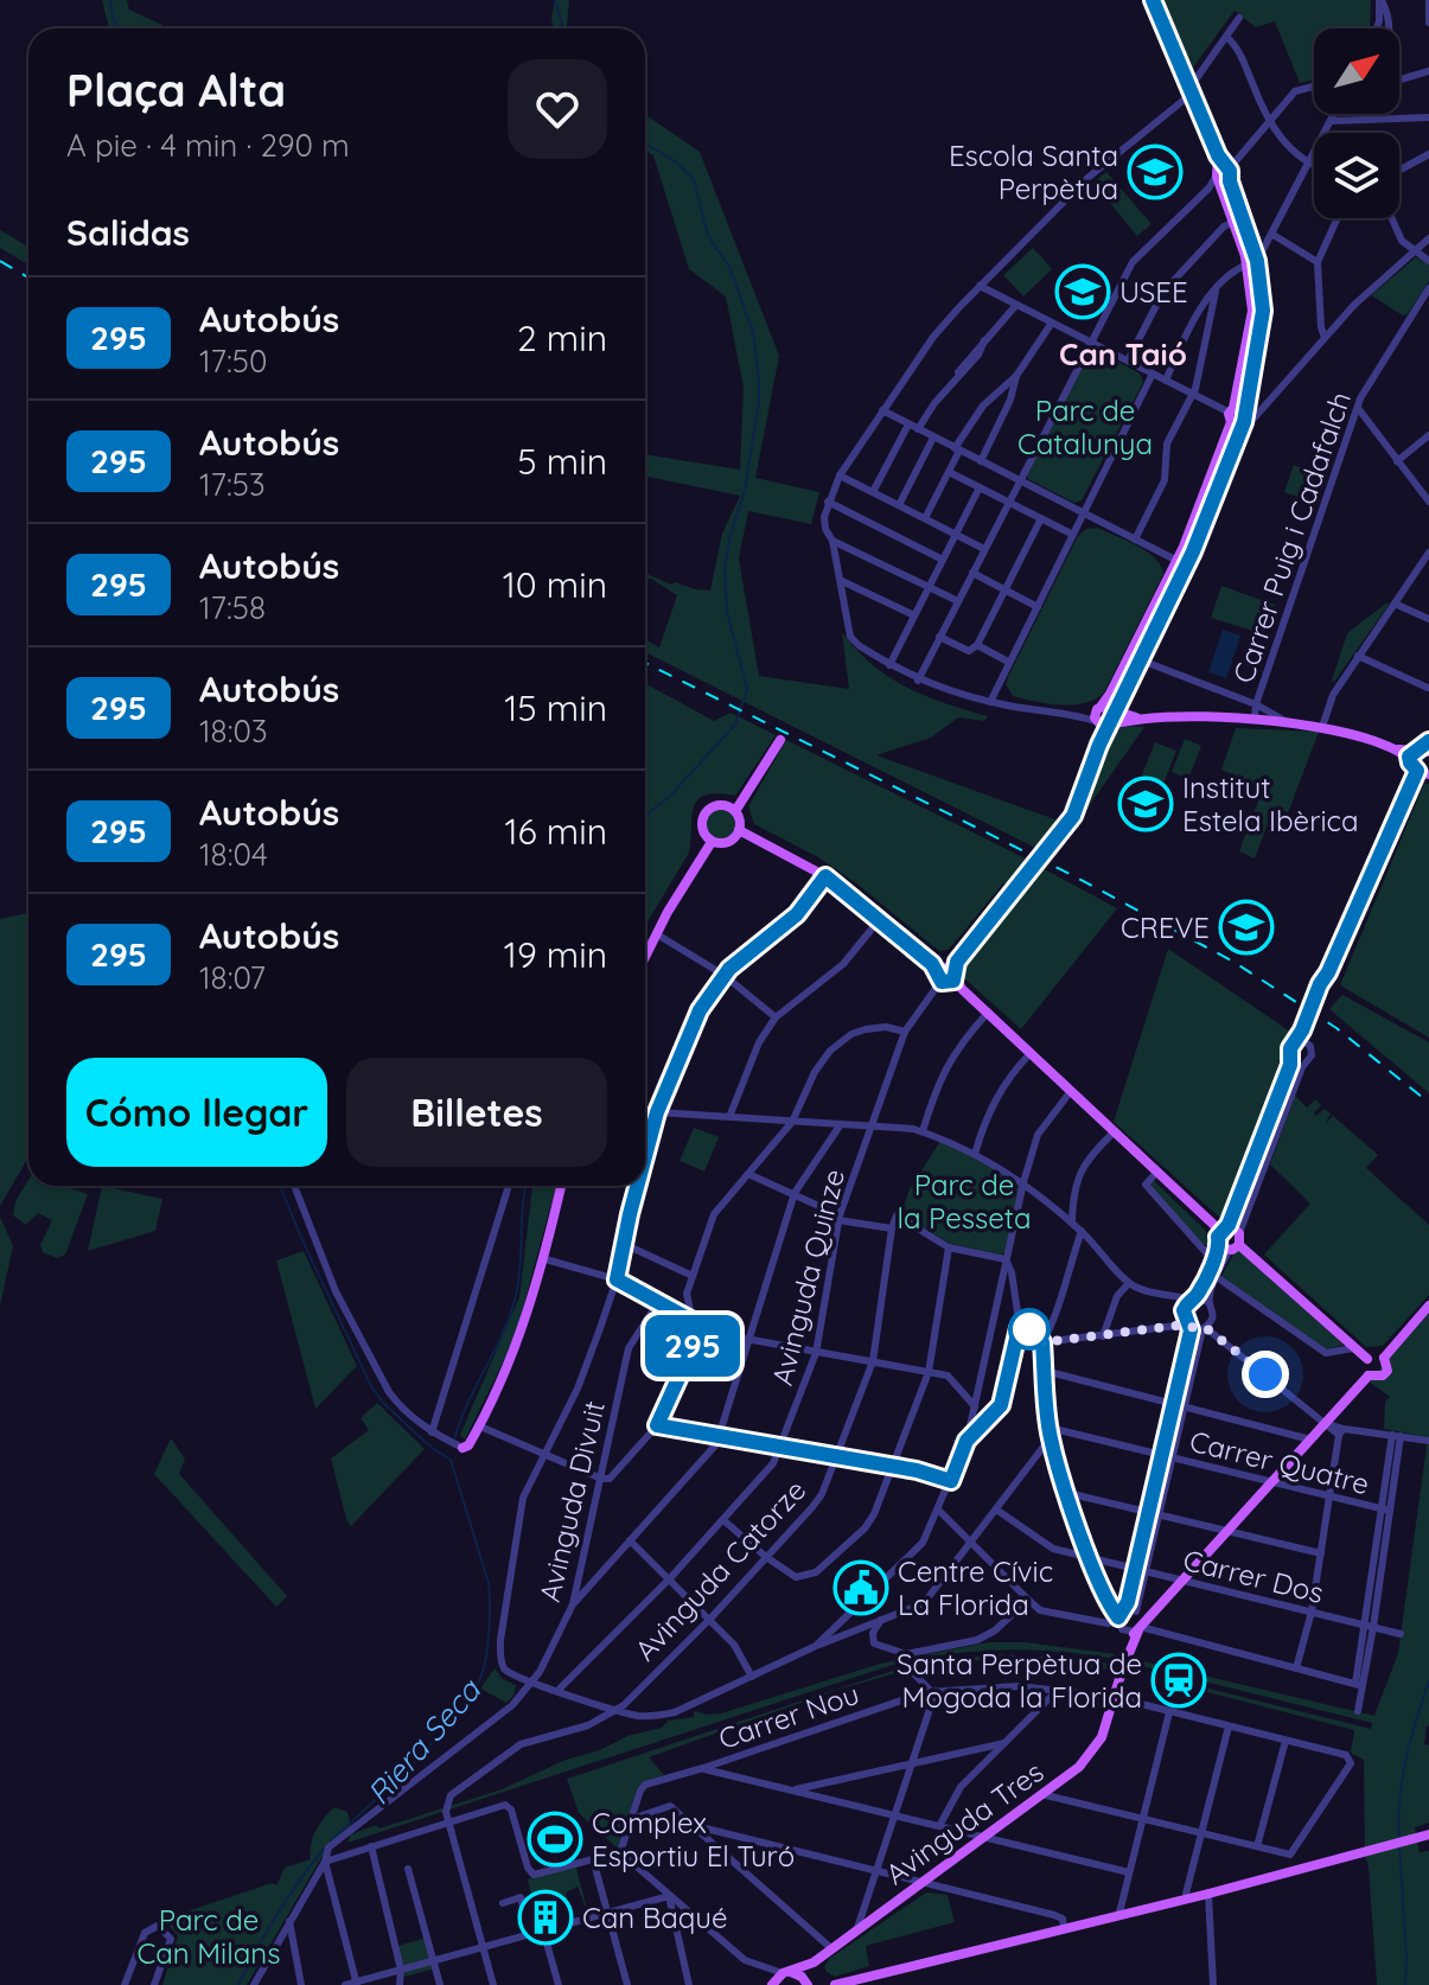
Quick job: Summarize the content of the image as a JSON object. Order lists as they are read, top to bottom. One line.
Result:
{"streets":{"main road":["Avinguda Tres"],"street":["Carrer Puig i Cadafalch","Avinguda Quinze","Carrer Quatre","Avinguda Divuit","Avinguda Catorze","Carrer Dos","Carrer Nou"]},"crossings":[["Carrer Quatre","Avinguda Tres"],["Carrer Dos","Avinguda Tres"],["Carrer Nou","Avinguda Tres"]],"districts":["Can Taió"],"water":["Riera Seca"],"parks":["Parc de Catalunya","Parc de la Pesseta","Parc de Can Milans"],"places":{"school or university":["Escola Santa Perpètua","USEE","Institut Estela Ibèrica","CREVE"],"public building":["Centre Cívic La Florida"],"station":["Santa Perpètua de Mogoda la Florida"],"sports":["Complex Esportiu El Turó"],"building":["Can Baqué"]},"lines":["bus line 295"],"north":"top right","page":{"on_map":"295","heading":[["Plaça Alta","A pie · 4 min · 290 m"],"Salidas"],"list":[{"mark":"295","name":"Autobús","note":"17:50","value":"2 min"},{"mark":"295","name":"Autobús","note":"17:53","value":"5 min"},{"mark":"295","name":"Autobús","note":"17:58","value":"10 min"},{"mark":"295","name":"Autobús","note":"18:03","value":"15 min"},{"mark":"295","name":"Autobús","note":"18:04","value":"16 min"},{"mark":"295","name":"Autobús","note":"18:07","value":"19 min"}],"buttons":["Cómo llegar","Billetes"]}}
